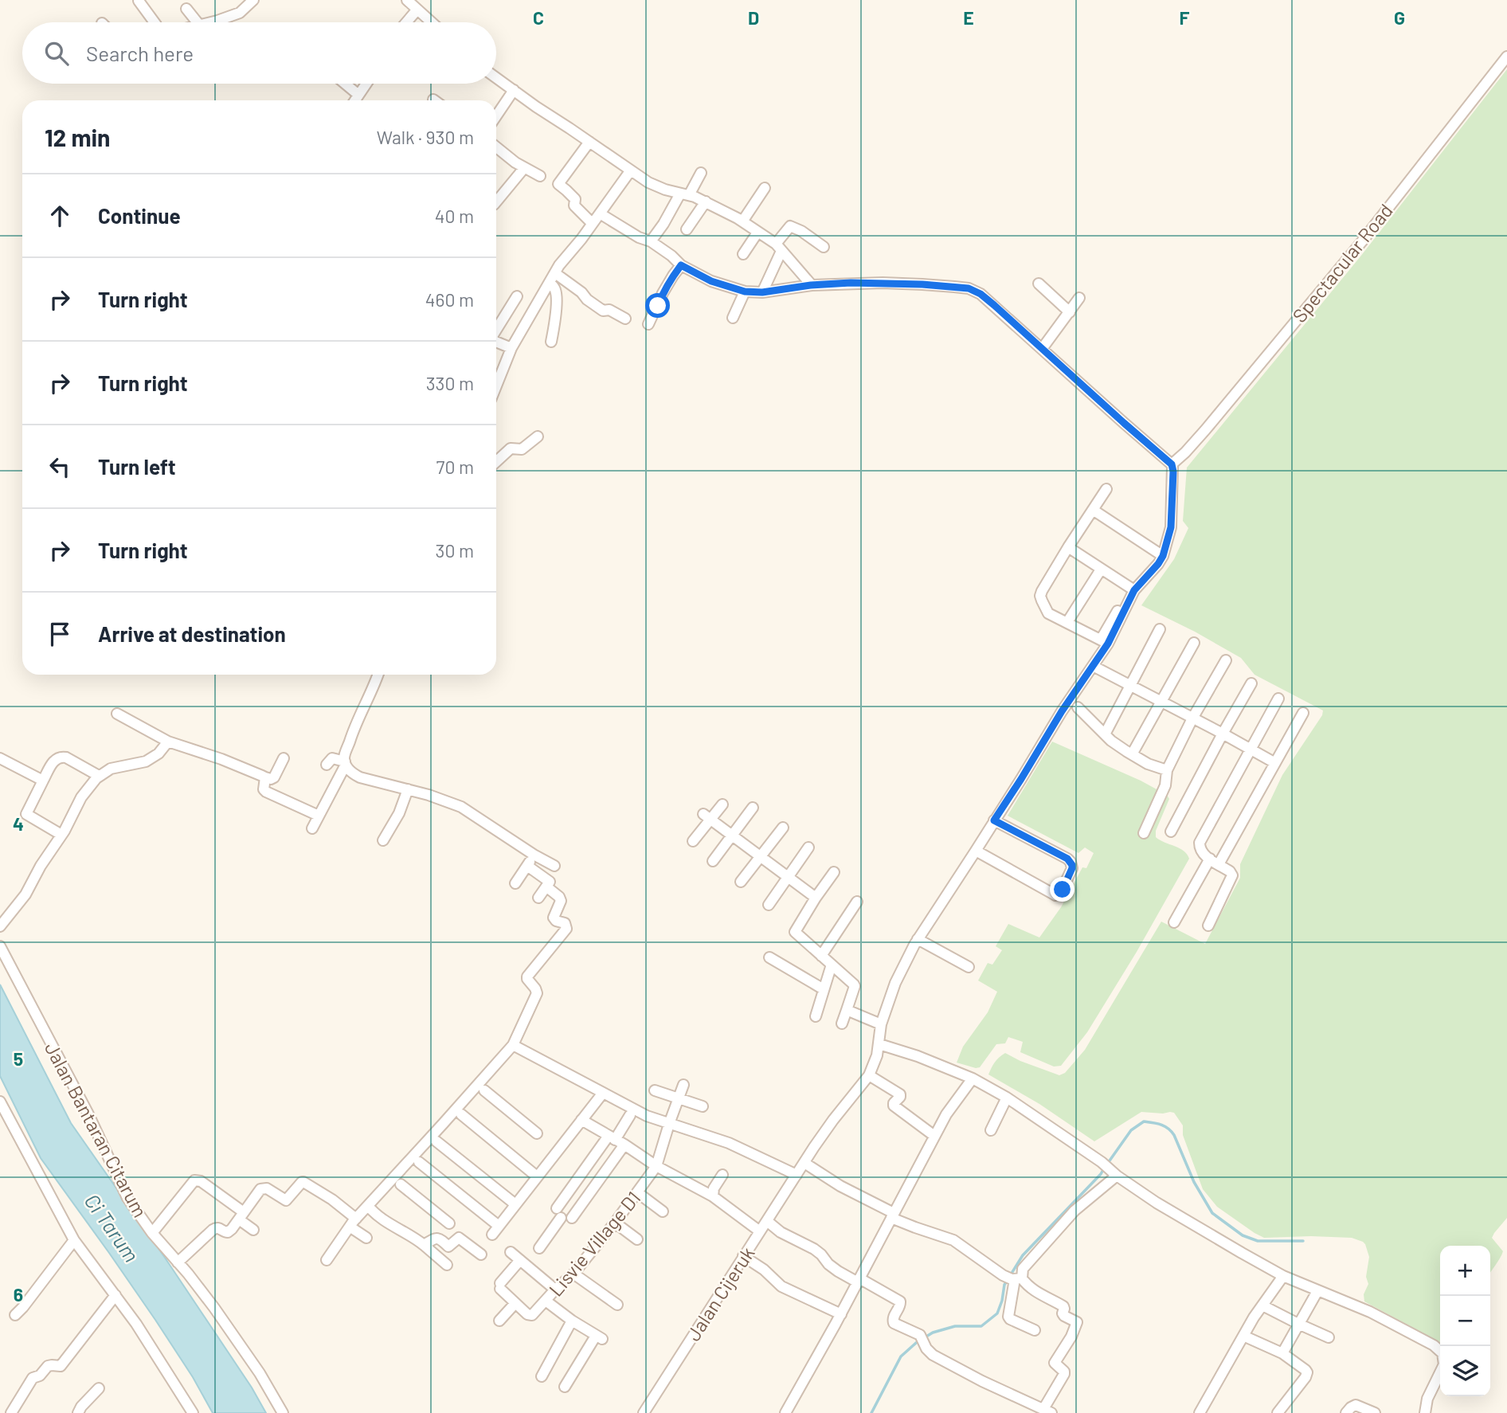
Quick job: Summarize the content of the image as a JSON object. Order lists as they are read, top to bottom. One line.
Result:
{"streets":{"street":["Spectacular Road","Jalan Bantaran Citarum","Lisvie Village D1","Jalan Cijeruk"]},"water":["Ci Tarum"],"page":{"search":"Search here","heading":["12 min","Walk · 930 m"],"list":[["Continue","40 m"],["Turn right","460 m"],["Turn right","330 m"],["Turn left","70 m"],["Turn right","30 m"],"Arrive at destination"],"map_buttons":["+","−"]},"grid":{"columns":["C","D","E","F","G"],"rows":["4","5","6"]}}
